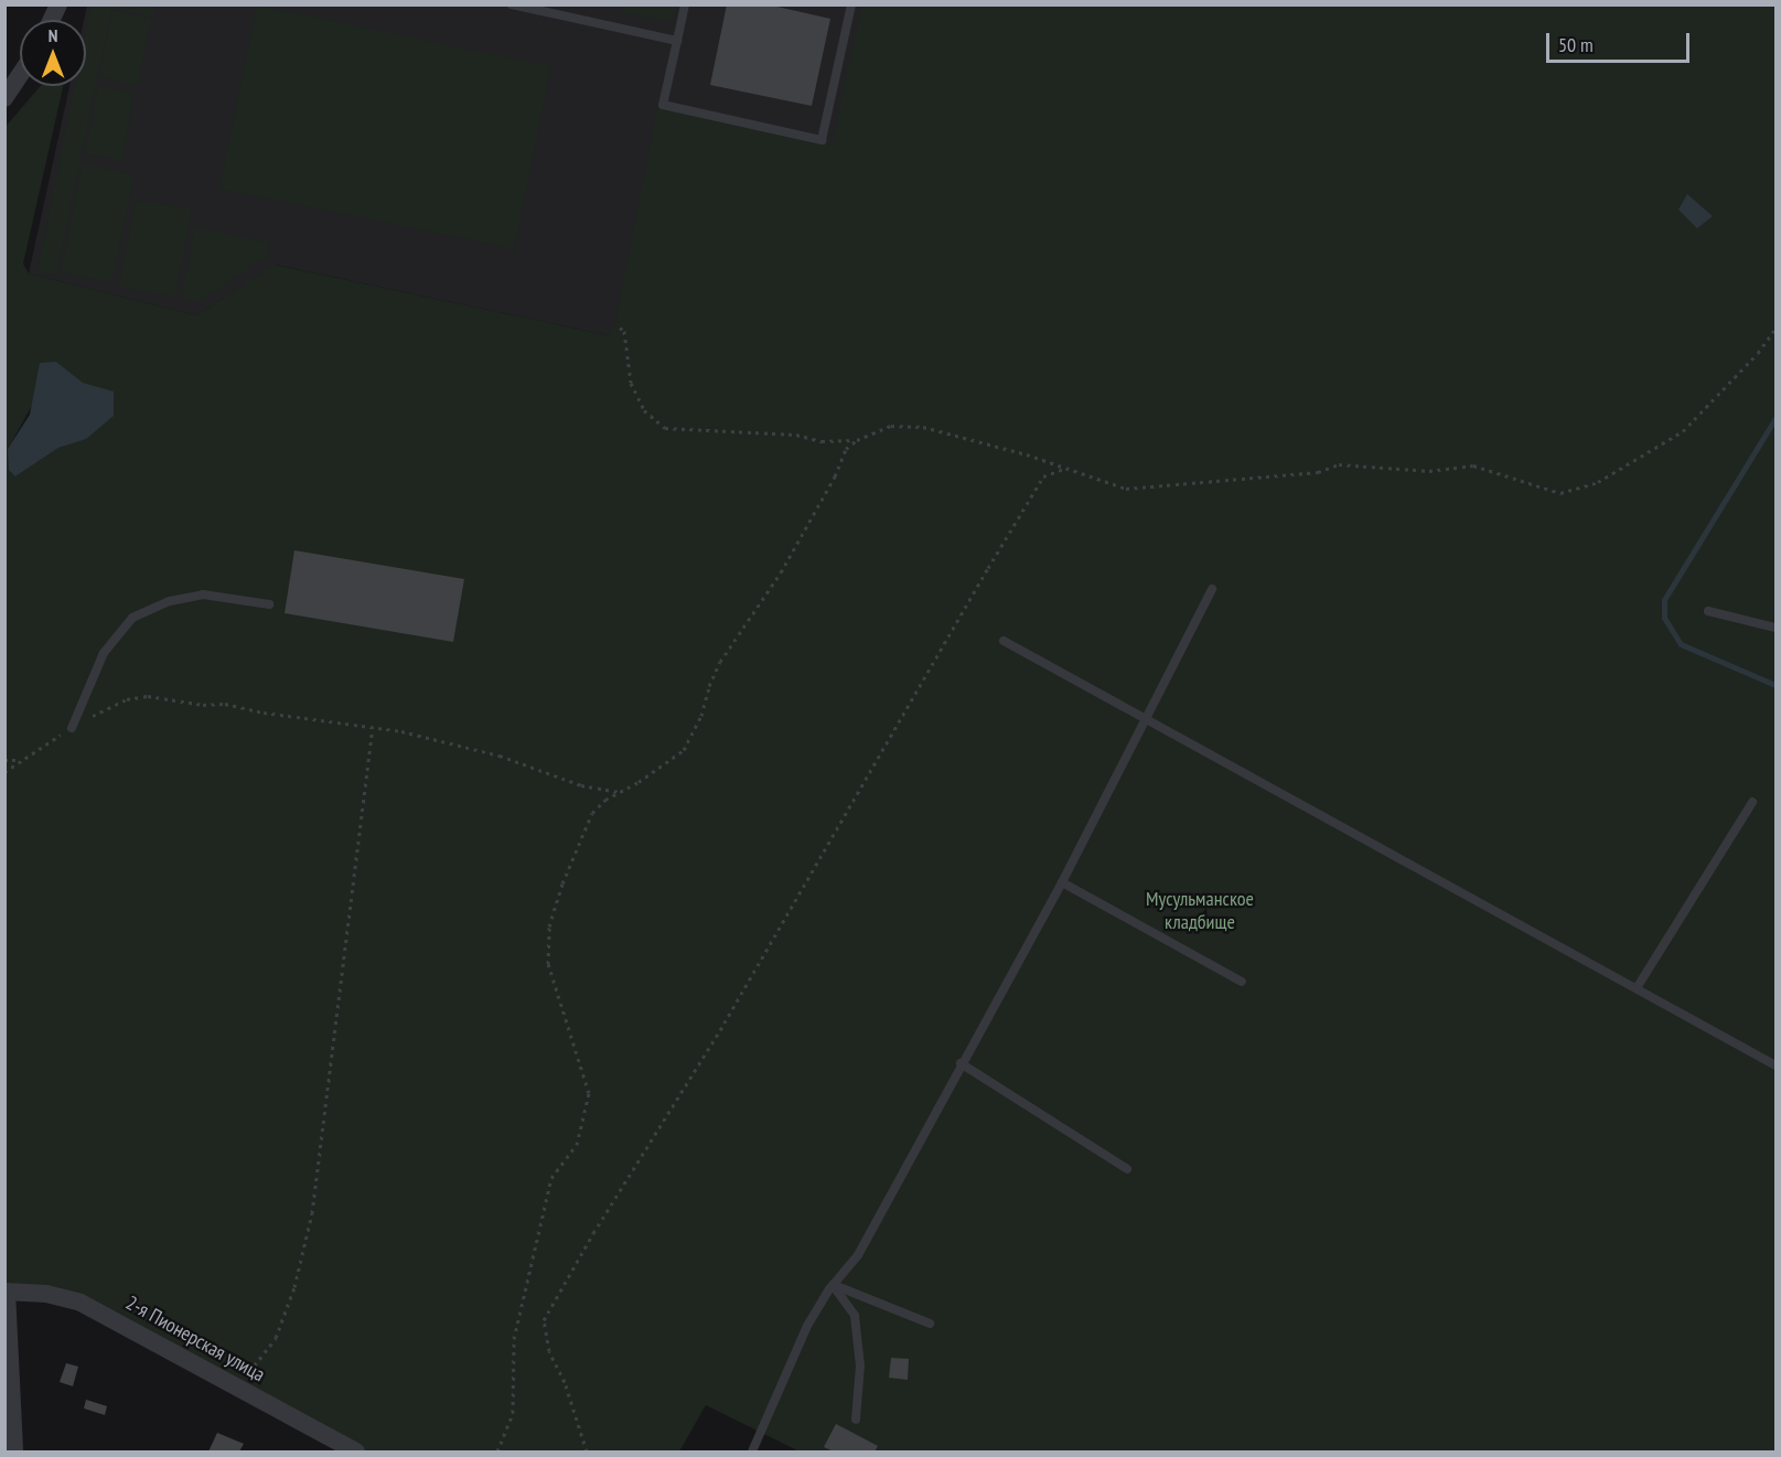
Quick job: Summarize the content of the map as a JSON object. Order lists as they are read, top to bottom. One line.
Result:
{"streets":{"street":["2-я Пионерская улица"]},"parks":["Мусульманское кладбище"],"scale_bar":"50 m","north":"top"}
